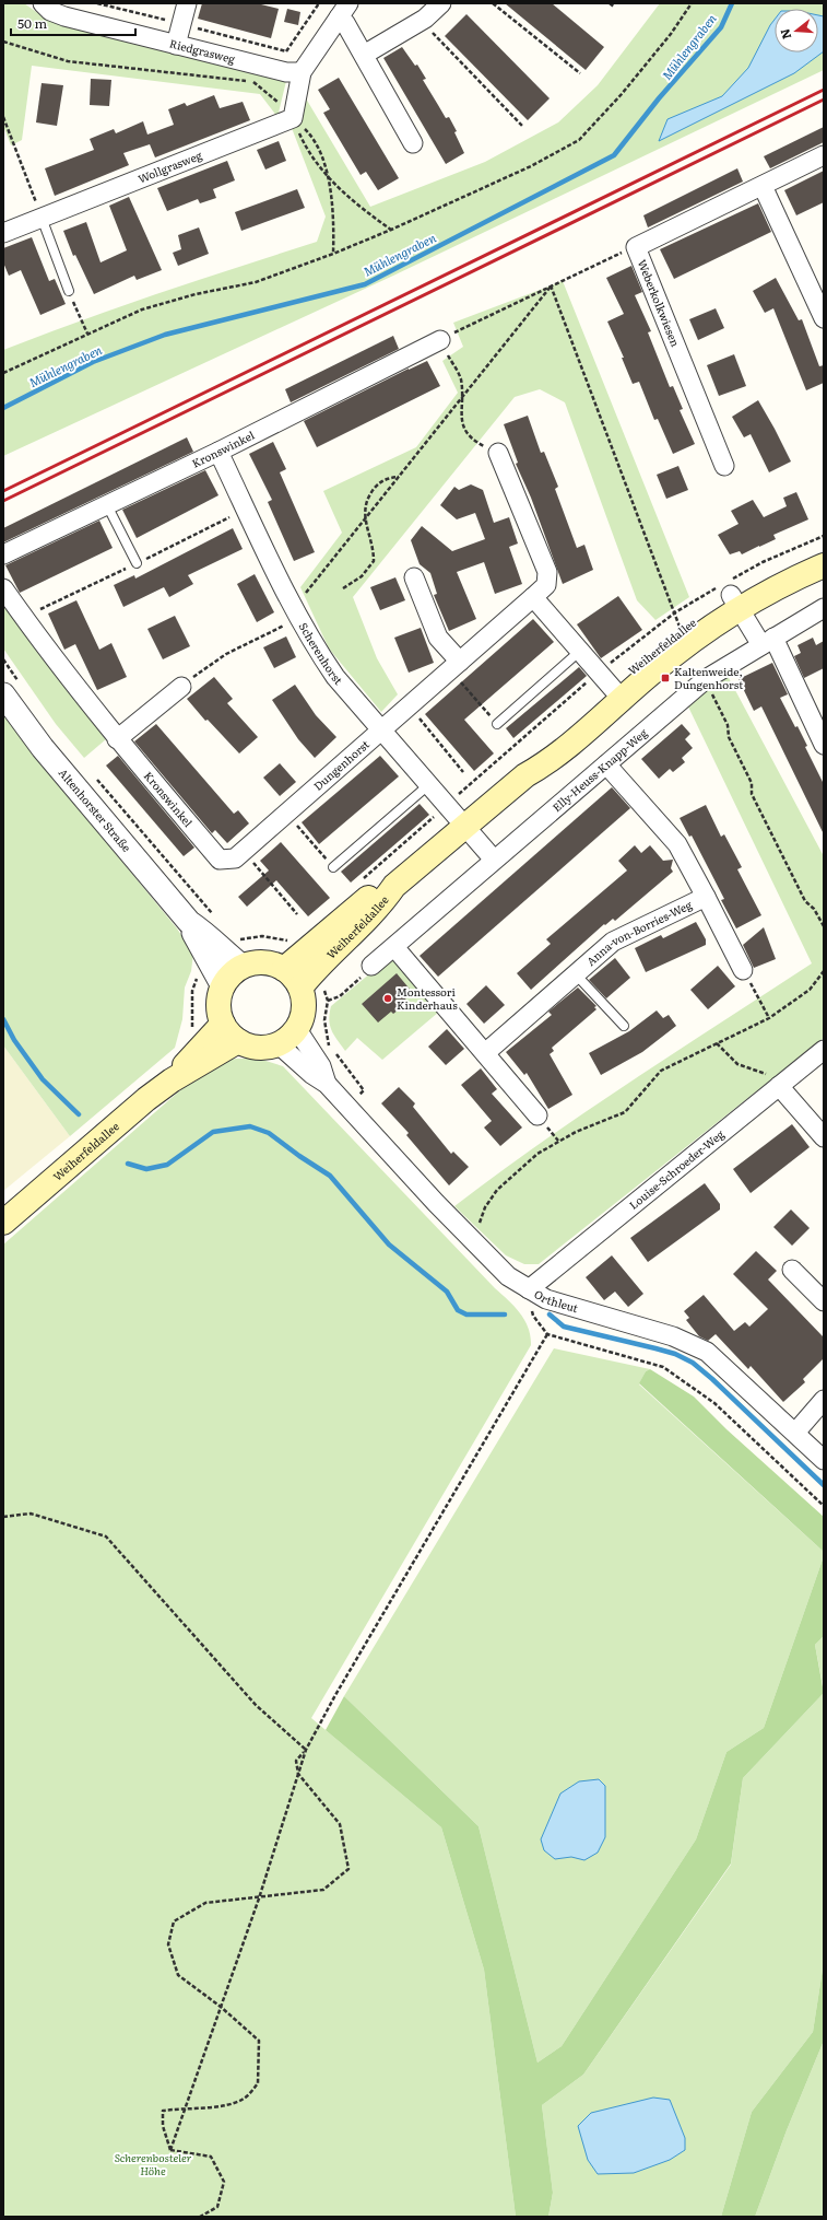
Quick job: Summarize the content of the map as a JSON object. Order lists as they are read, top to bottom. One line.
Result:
{"streets":{"main road":["Weiherfeldallee"],"street":["Riedgrasweg","Wollgrasweg","Weberkolkwiesen","Kronswinkel","Scherenhorst","Dungenhorst","Elly-Heuss-Knapp-Weg","Altenhorster Straße","Anna-von-Borries-Weg","Louise-Schroeder-Weg","Orthleut"]},"crossings":[["Kronswinkel","Scherenhorst"],["Kronswinkel","Dungenhorst"],["Weiherfeldallee","Scherenhorst"],["Weiherfeldallee","Altenhorster Straße"],["Weiherfeldallee","Orthleut"],["Scherenhorst","Dungenhorst"],["Elly-Heuss-Knapp-Weg","Anna-von-Borries-Weg"],["Altenhorster Straße","Orthleut"],["Louise-Schroeder-Weg","Orthleut"]],"water":["Mühlengraben"],"parks":["Scherenbosteler Höhe"],"places":{"transit":["Kaltenweide, Dungenhorst"],"other":["Montessori Kinderhaus"]},"scale_bar":"50 m","north":"left"}
